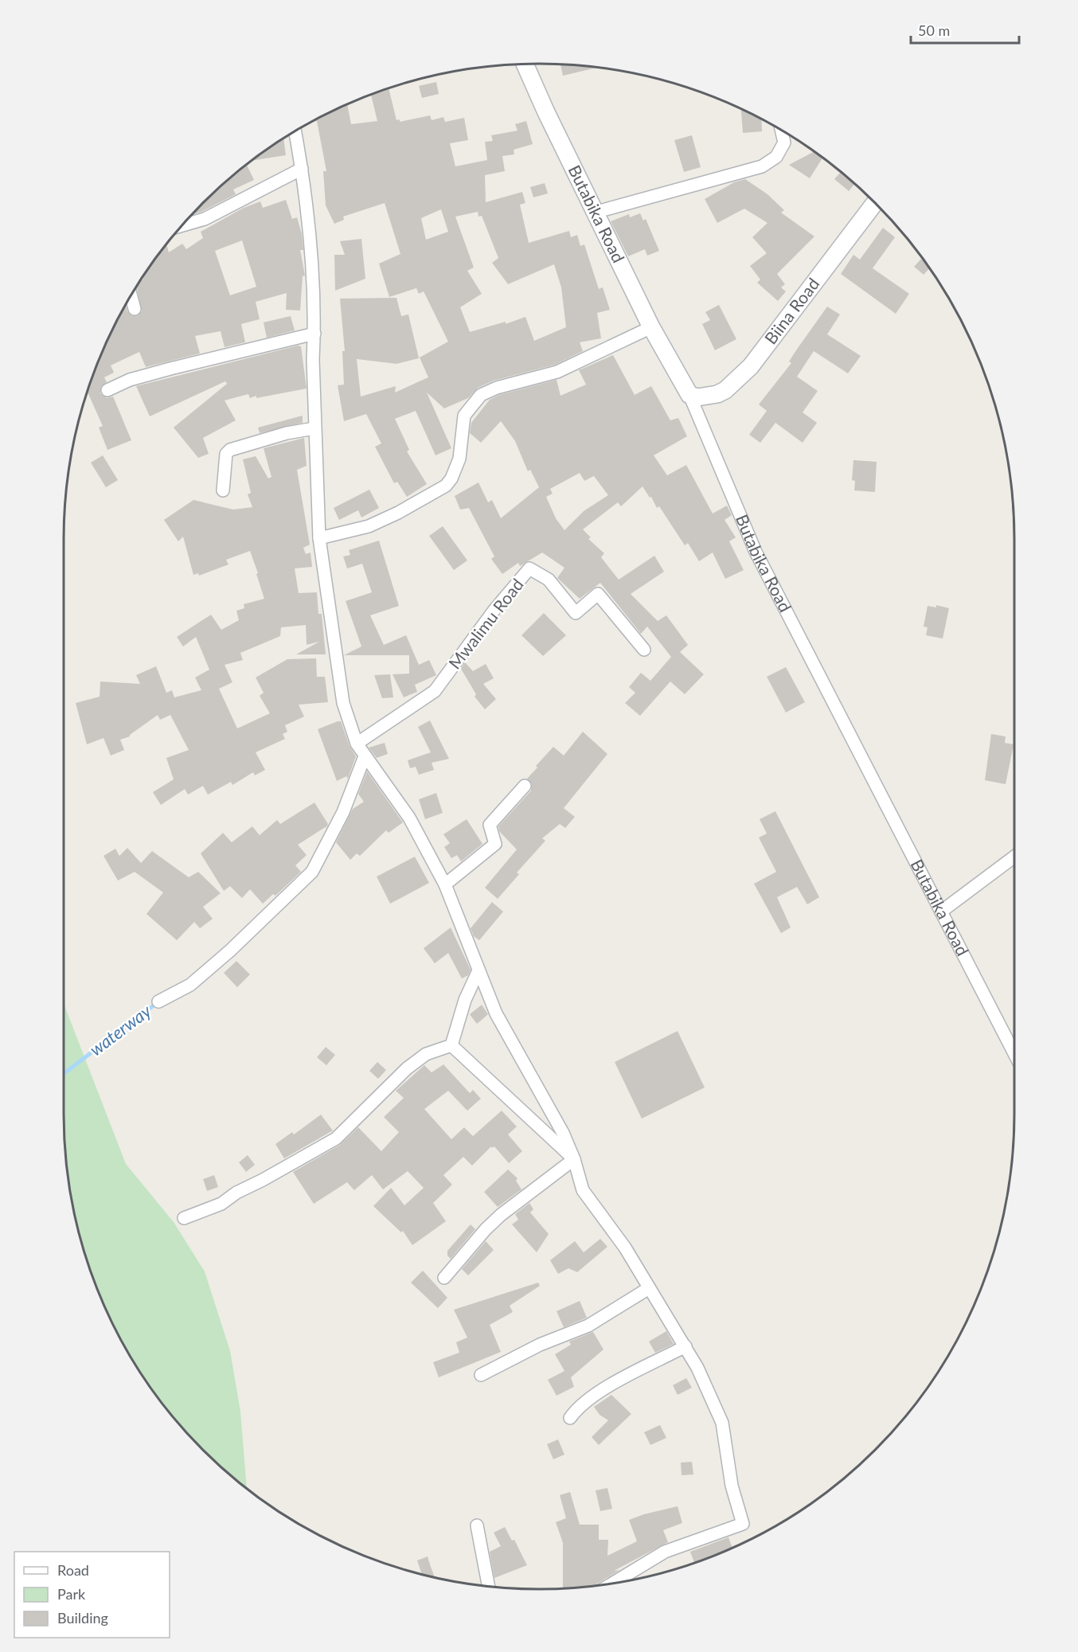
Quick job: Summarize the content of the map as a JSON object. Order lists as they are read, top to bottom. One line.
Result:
{"streets":{"main road":["Butabika Road","Biina Road"],"street":["Mwalimu Road"]},"crossings":[["Butabika Road","Biina Road"]],"water":["waterway"],"legend":["Road","Park","Building"],"scale_bar":"50 m"}
